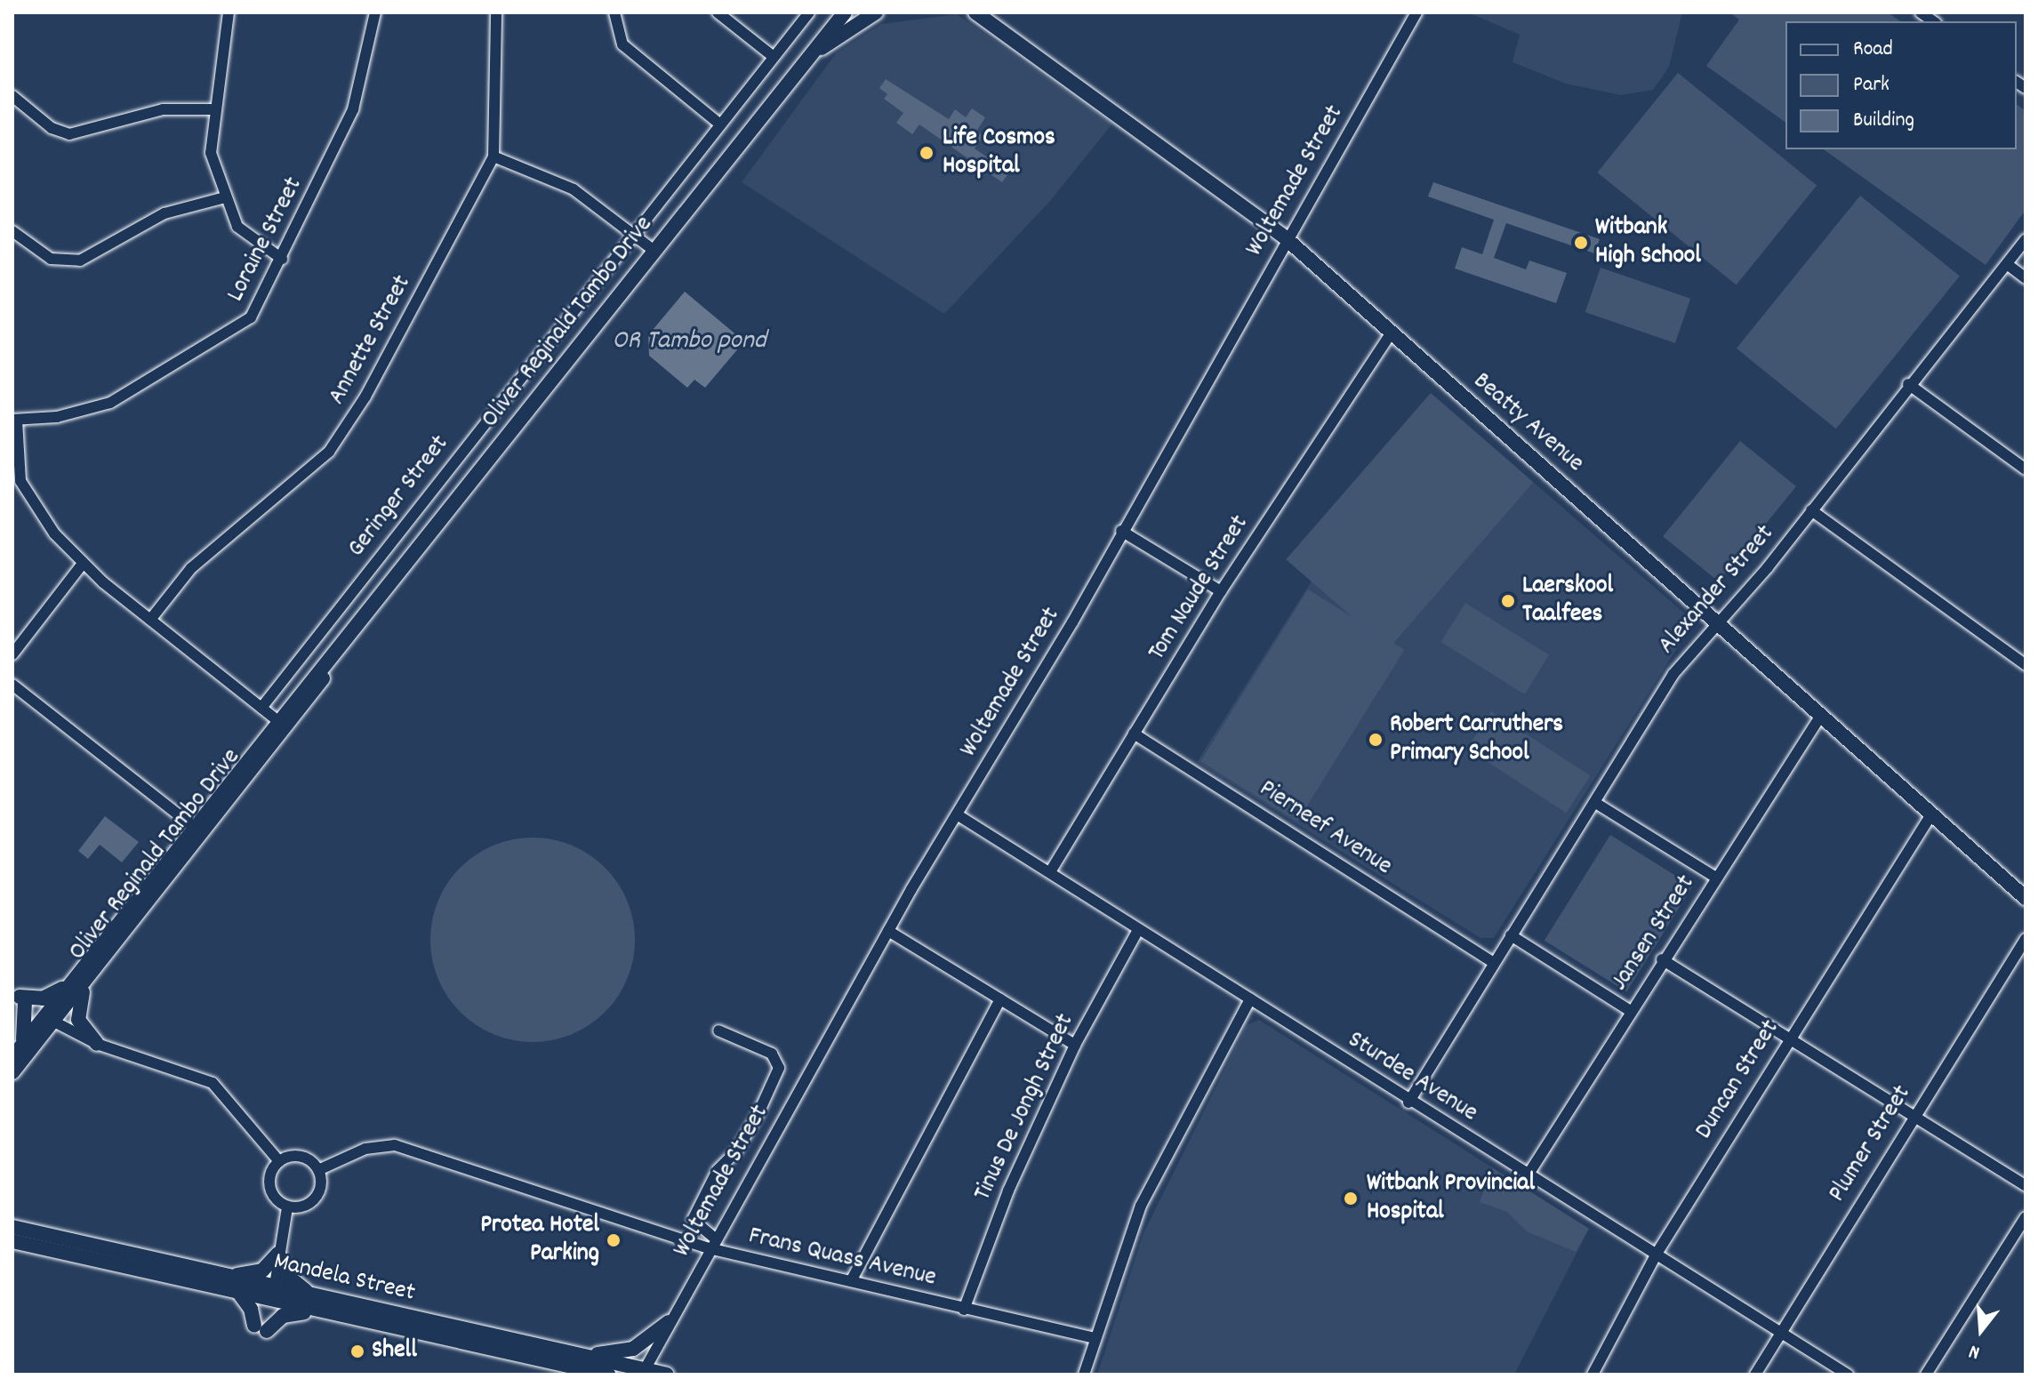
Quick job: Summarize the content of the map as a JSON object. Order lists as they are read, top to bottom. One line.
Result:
{"streets":{"main road":["Oliver Reginald Tambo Drive","Beatty Avenue","Mandela Street"],"street":["Woltemade Street","Loraine Street","Annette Street","Geringer Street","Tom Naude Street","Alexander Street","Pierneef Avenue","Jansen Street","Sturdee Avenue","Duncan Street","Tinus De Jongh Street","Plumer Street","Frans Quass Avenue"]},"crossings":[["Woltemade Street","Beatty Avenue"],["Woltemade Street","Sturdee Avenue"],["Woltemade Street","Frans Quass Avenue"],["Woltemade Street","Mandela Street"],["Beatty Avenue","Tom Naude Street"],["Beatty Avenue","Alexander Street"],["Beatty Avenue","Jansen Street"],["Beatty Avenue","Duncan Street"],["Tom Naude Street","Pierneef Avenue"],["Tom Naude Street","Sturdee Avenue"],["Alexander Street","Pierneef Avenue"],["Alexander Street","Sturdee Avenue"],["Jansen Street","Sturdee Avenue"],["Sturdee Avenue","Duncan Street"],["Sturdee Avenue","Tinus De Jongh Street"],["Sturdee Avenue","Plumer Street"],["Tinus De Jongh Street","Frans Quass Avenue"]],"water":["OR Tambo pond"],"places":["Life Cosmos Hospital","Witbank High School","Laerskool Taalfees","Robert Carruthers Primary School","Witbank Provincial Hospital","Protea Hotel Parking","Shell"],"legend":["Road","Park","Building"],"north":"bottom"}
